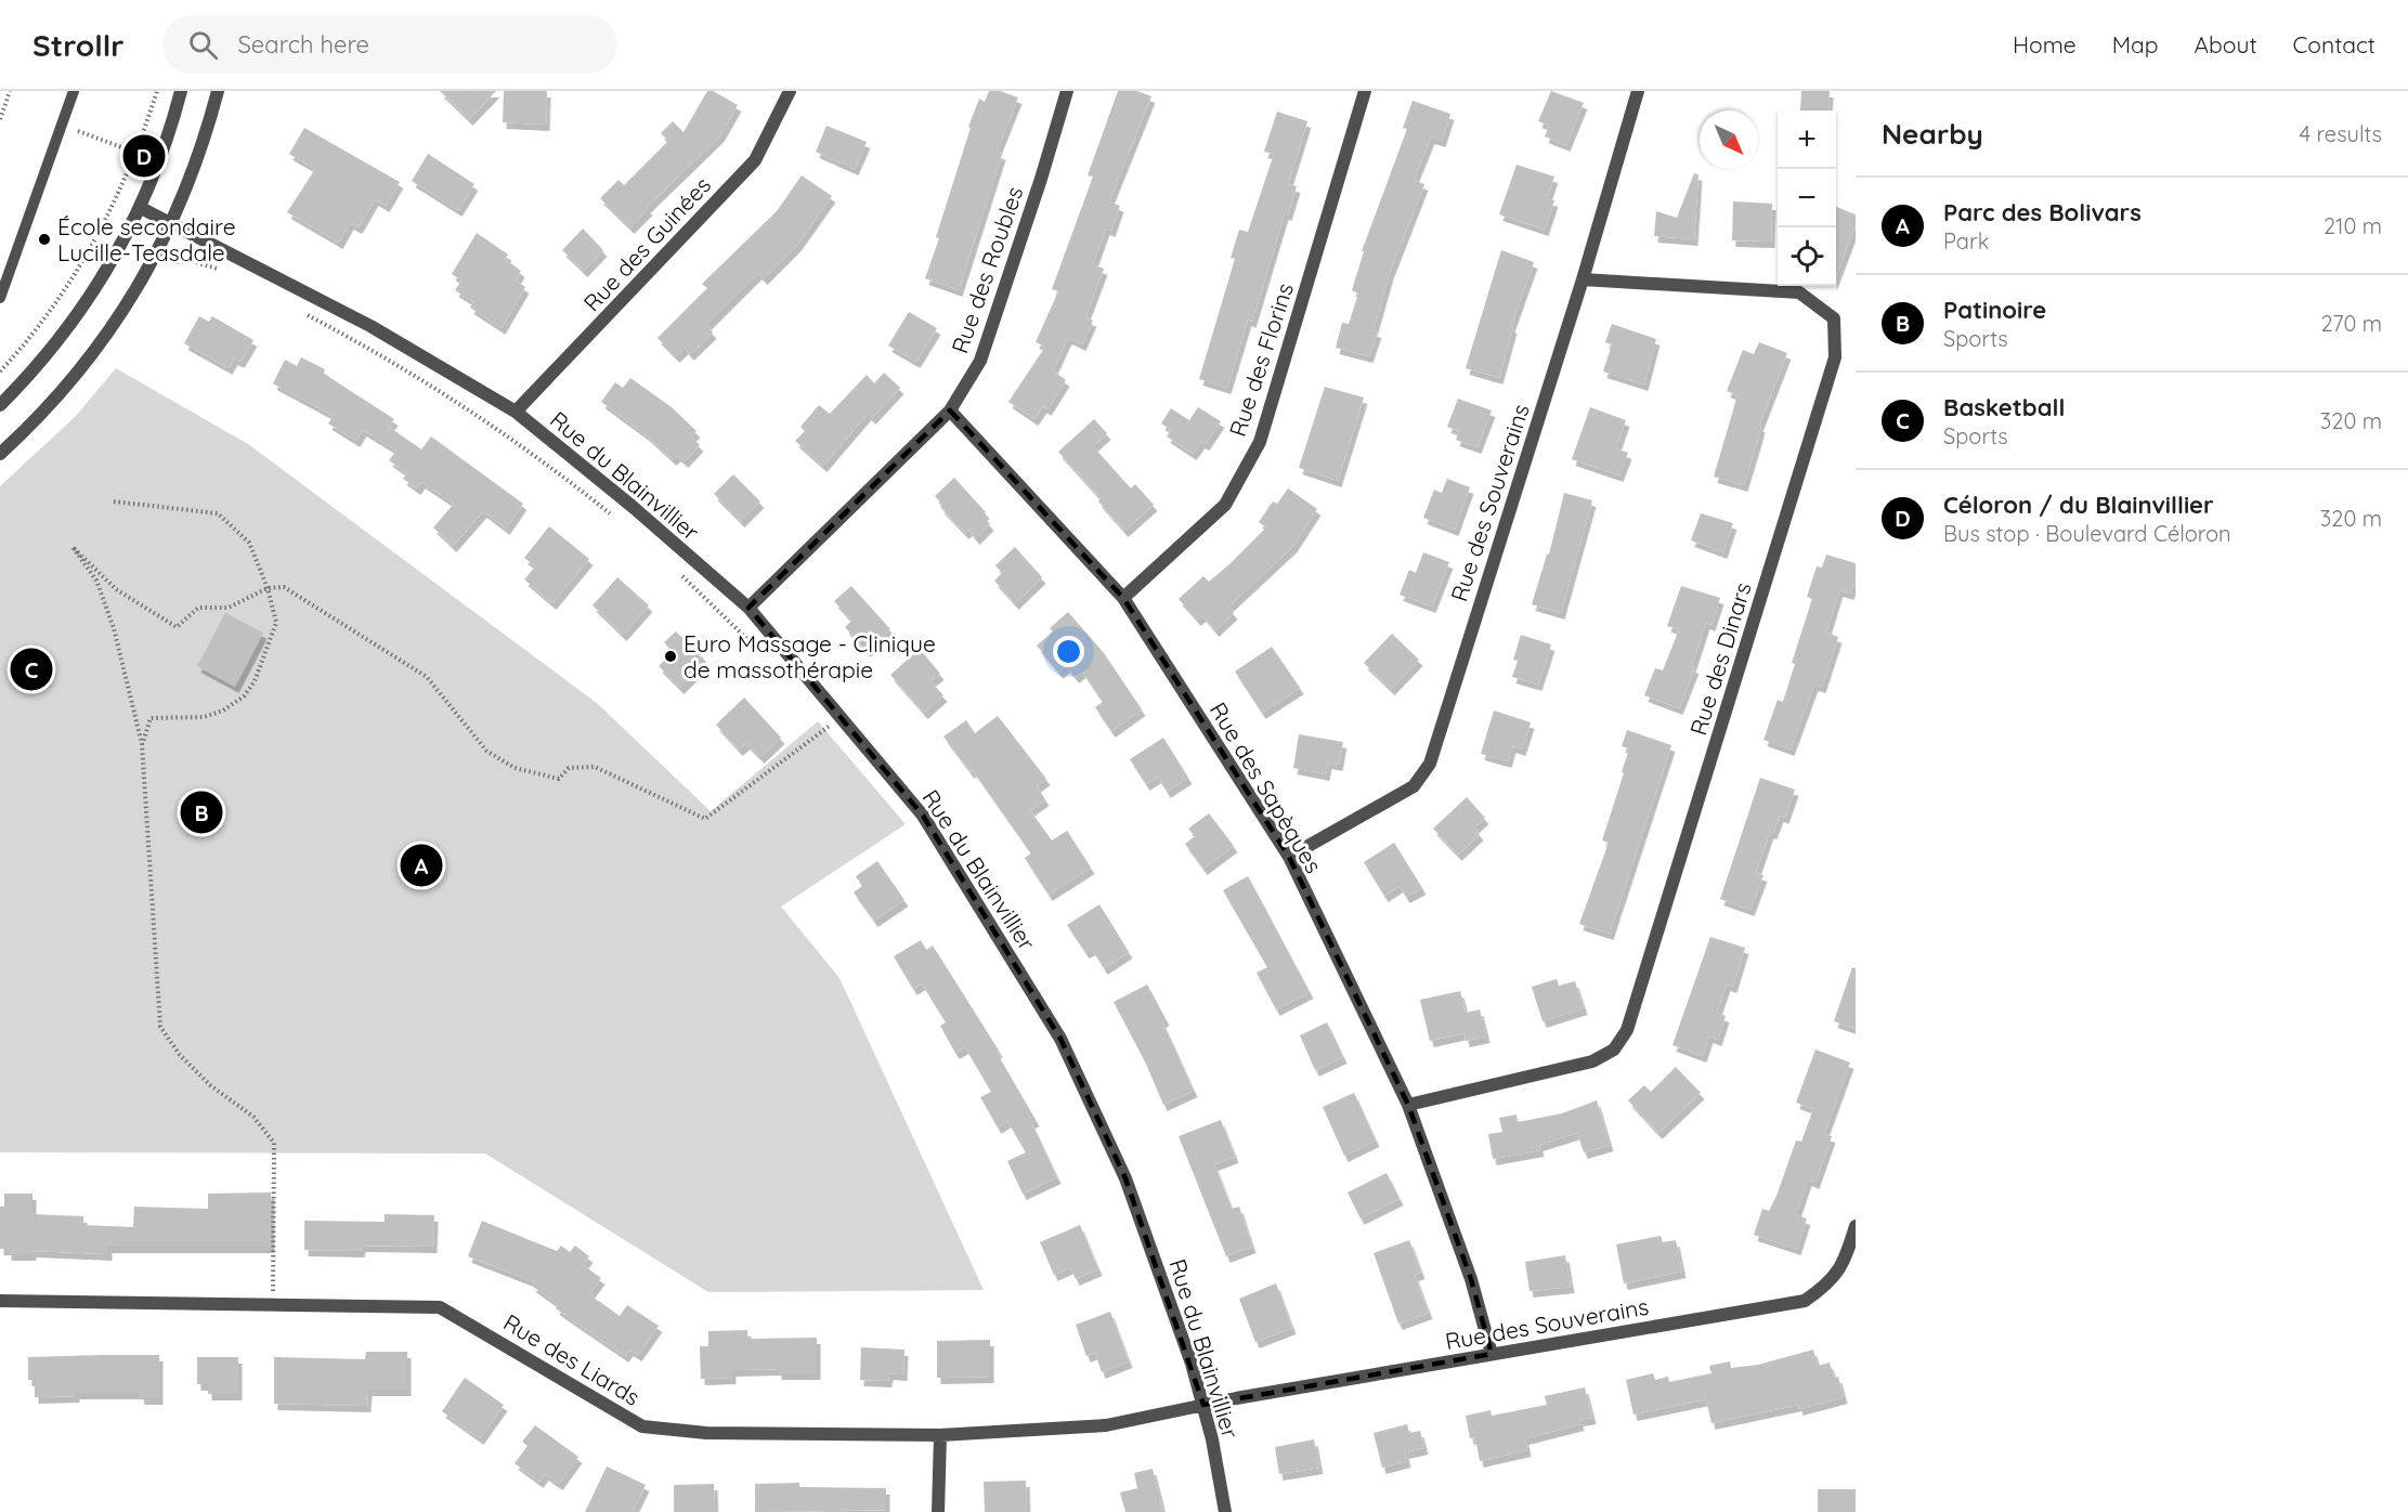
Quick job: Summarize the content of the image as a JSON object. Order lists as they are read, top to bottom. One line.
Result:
{"streets":{"street":["Rue des Guinées","Rue des Roubles","Rue des Florins","Rue du Blainvillier","Rue des Souverains","Rue des Dinars","Rue des Sapèques","Rue des Liards"]},"crossings":[["Rue des Guinées","Rue du Blainvillier"],["Rue des Roubles","Rue du Blainvillier"],["Rue des Roubles","Rue des Sapèques"],["Rue des Florins","Rue des Sapèques"],["Rue du Blainvillier","Rue des Souverains"],["Rue du Blainvillier","Rue des Liards"],["Rue des Souverains","Rue des Dinars"],["Rue des Souverains","Rue des Sapèques"],["Rue des Souverains","Rue des Liards"],["Rue des Dinars","Rue des Sapèques"]],"places":["École secondaire Lucille-Teasdale","Euro Massage - Clinique de massothérapie"],"north":"bottom right","page":{"header":"Strollr","search":"Search here","nav":["Home","Map","About","Contact"],"heading":["Nearby","4 results"],"map_buttons":["+","−"],"pins":["D","C","B","A"],"list":[{"mark":"A","name":"Parc des Bolivars","note":"Park","value":"210 m"},{"mark":"B","name":"Patinoire","note":"Sports","value":"270 m"},{"mark":"C","name":"Basketball","note":"Sports","value":"320 m"},{"mark":"D","name":"Céloron / du Blainvillier","note":"Bus stop · Boulevard Céloron","value":"320 m"}]}}
